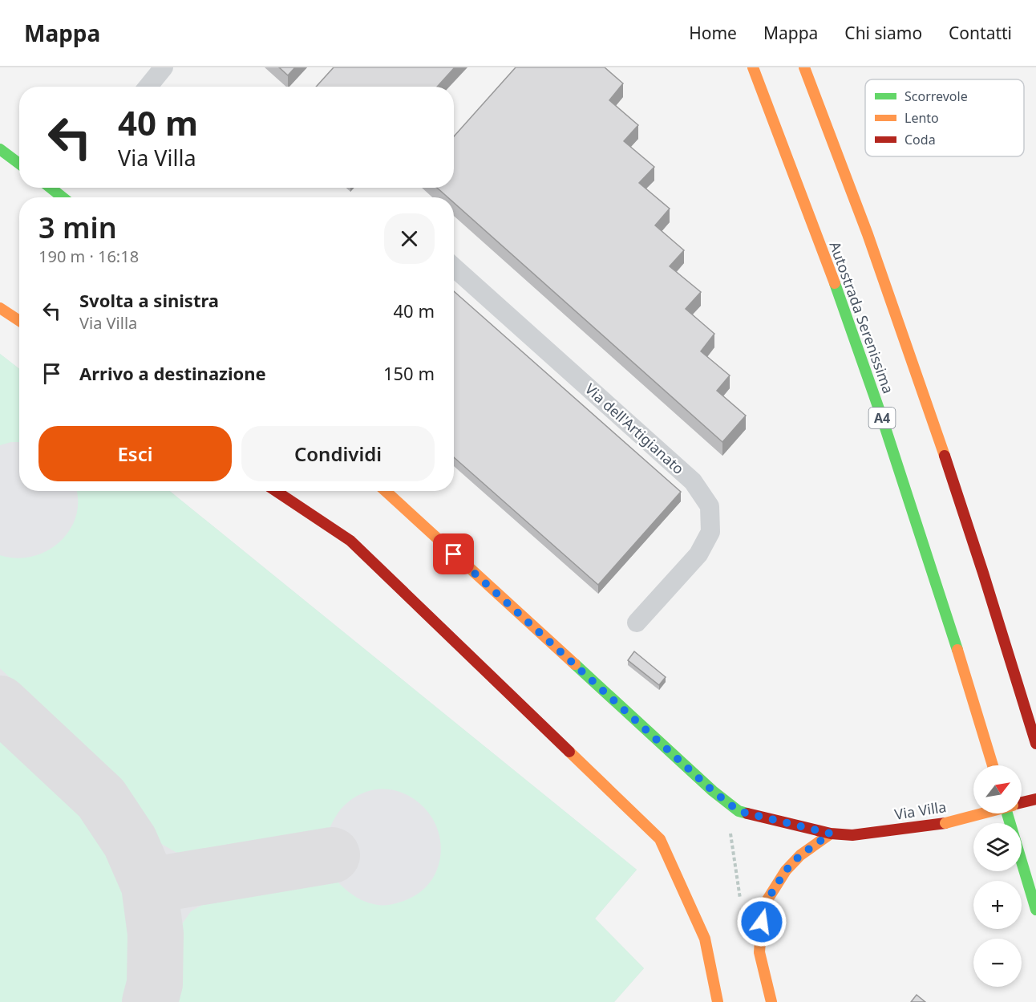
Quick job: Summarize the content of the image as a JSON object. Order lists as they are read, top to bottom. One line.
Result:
{"streets":{"main road":["Autostrada Serenissima","A4","Via Villa"],"street":["Via dell'Artigianato"]},"legend":["Scorrevole","Lento","Coda"],"north":"top right","page":{"header":"Mappa","nav":["Home","Mappa","Chi siamo","Contatti"],"turn":["40 m","Via Villa"],"heading":["3 min","190 m · 16:18"],"list":[{"name":"Svolta a sinistra","note":"Via Villa","value":"40 m"},{"name":"Arrivo a destinazione","value":"150 m"}],"buttons":["Esci","Condividi"],"map_buttons":["+","−"]}}
